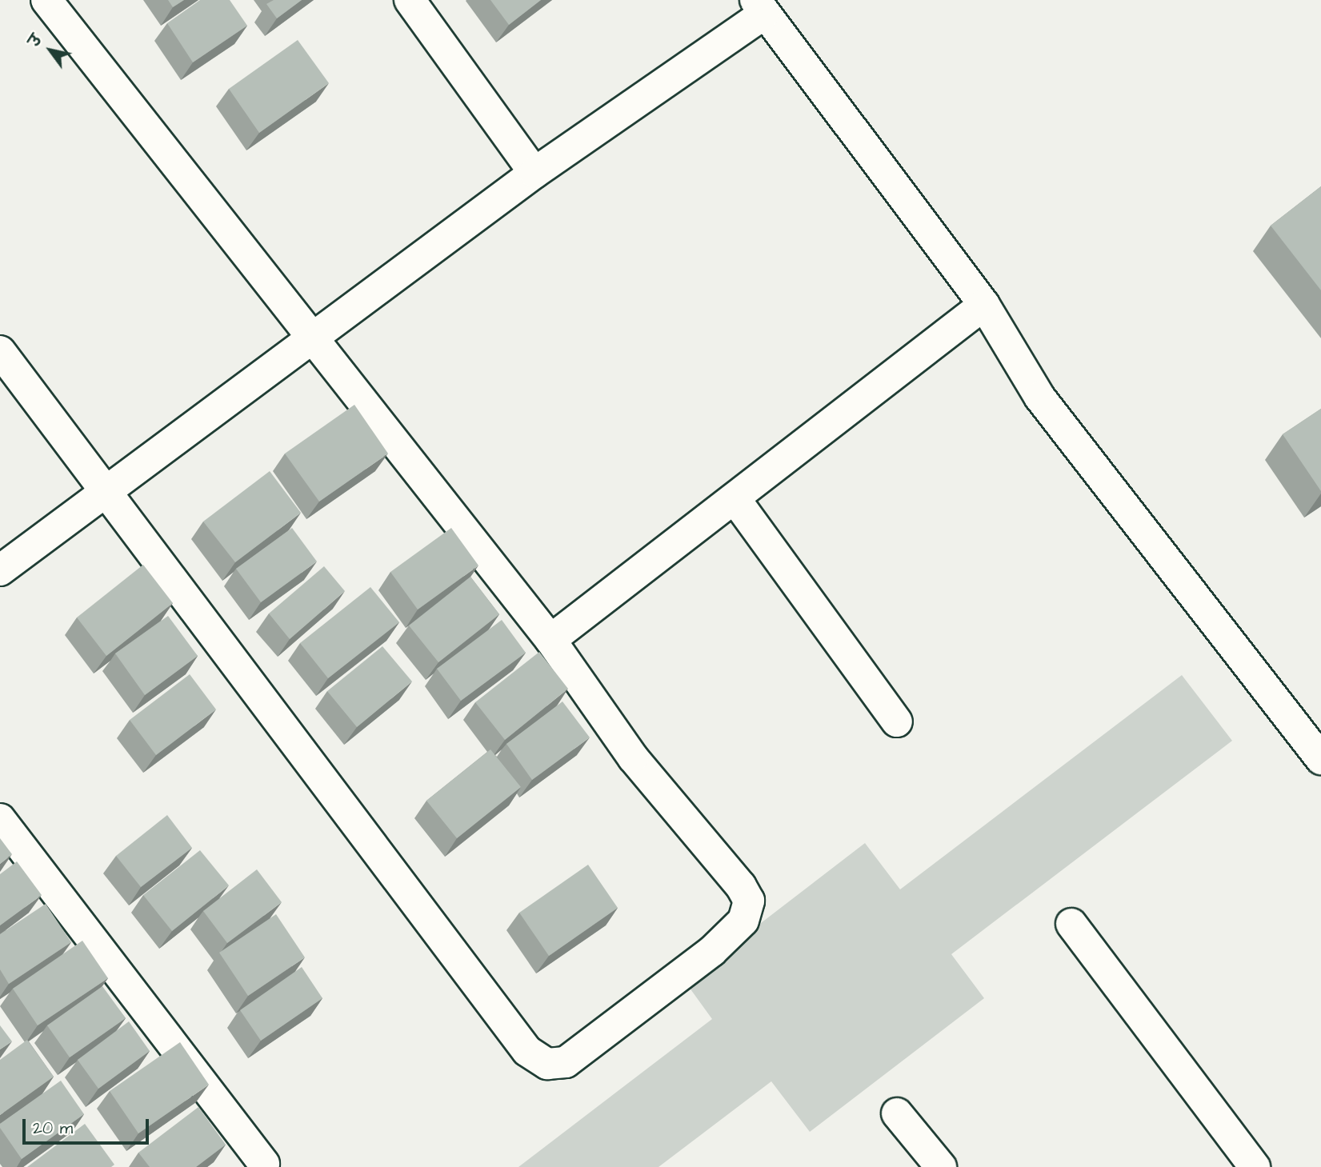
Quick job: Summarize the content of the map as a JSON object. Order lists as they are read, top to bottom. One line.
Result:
{"scale_bar":"20 m","north":"top left"}
